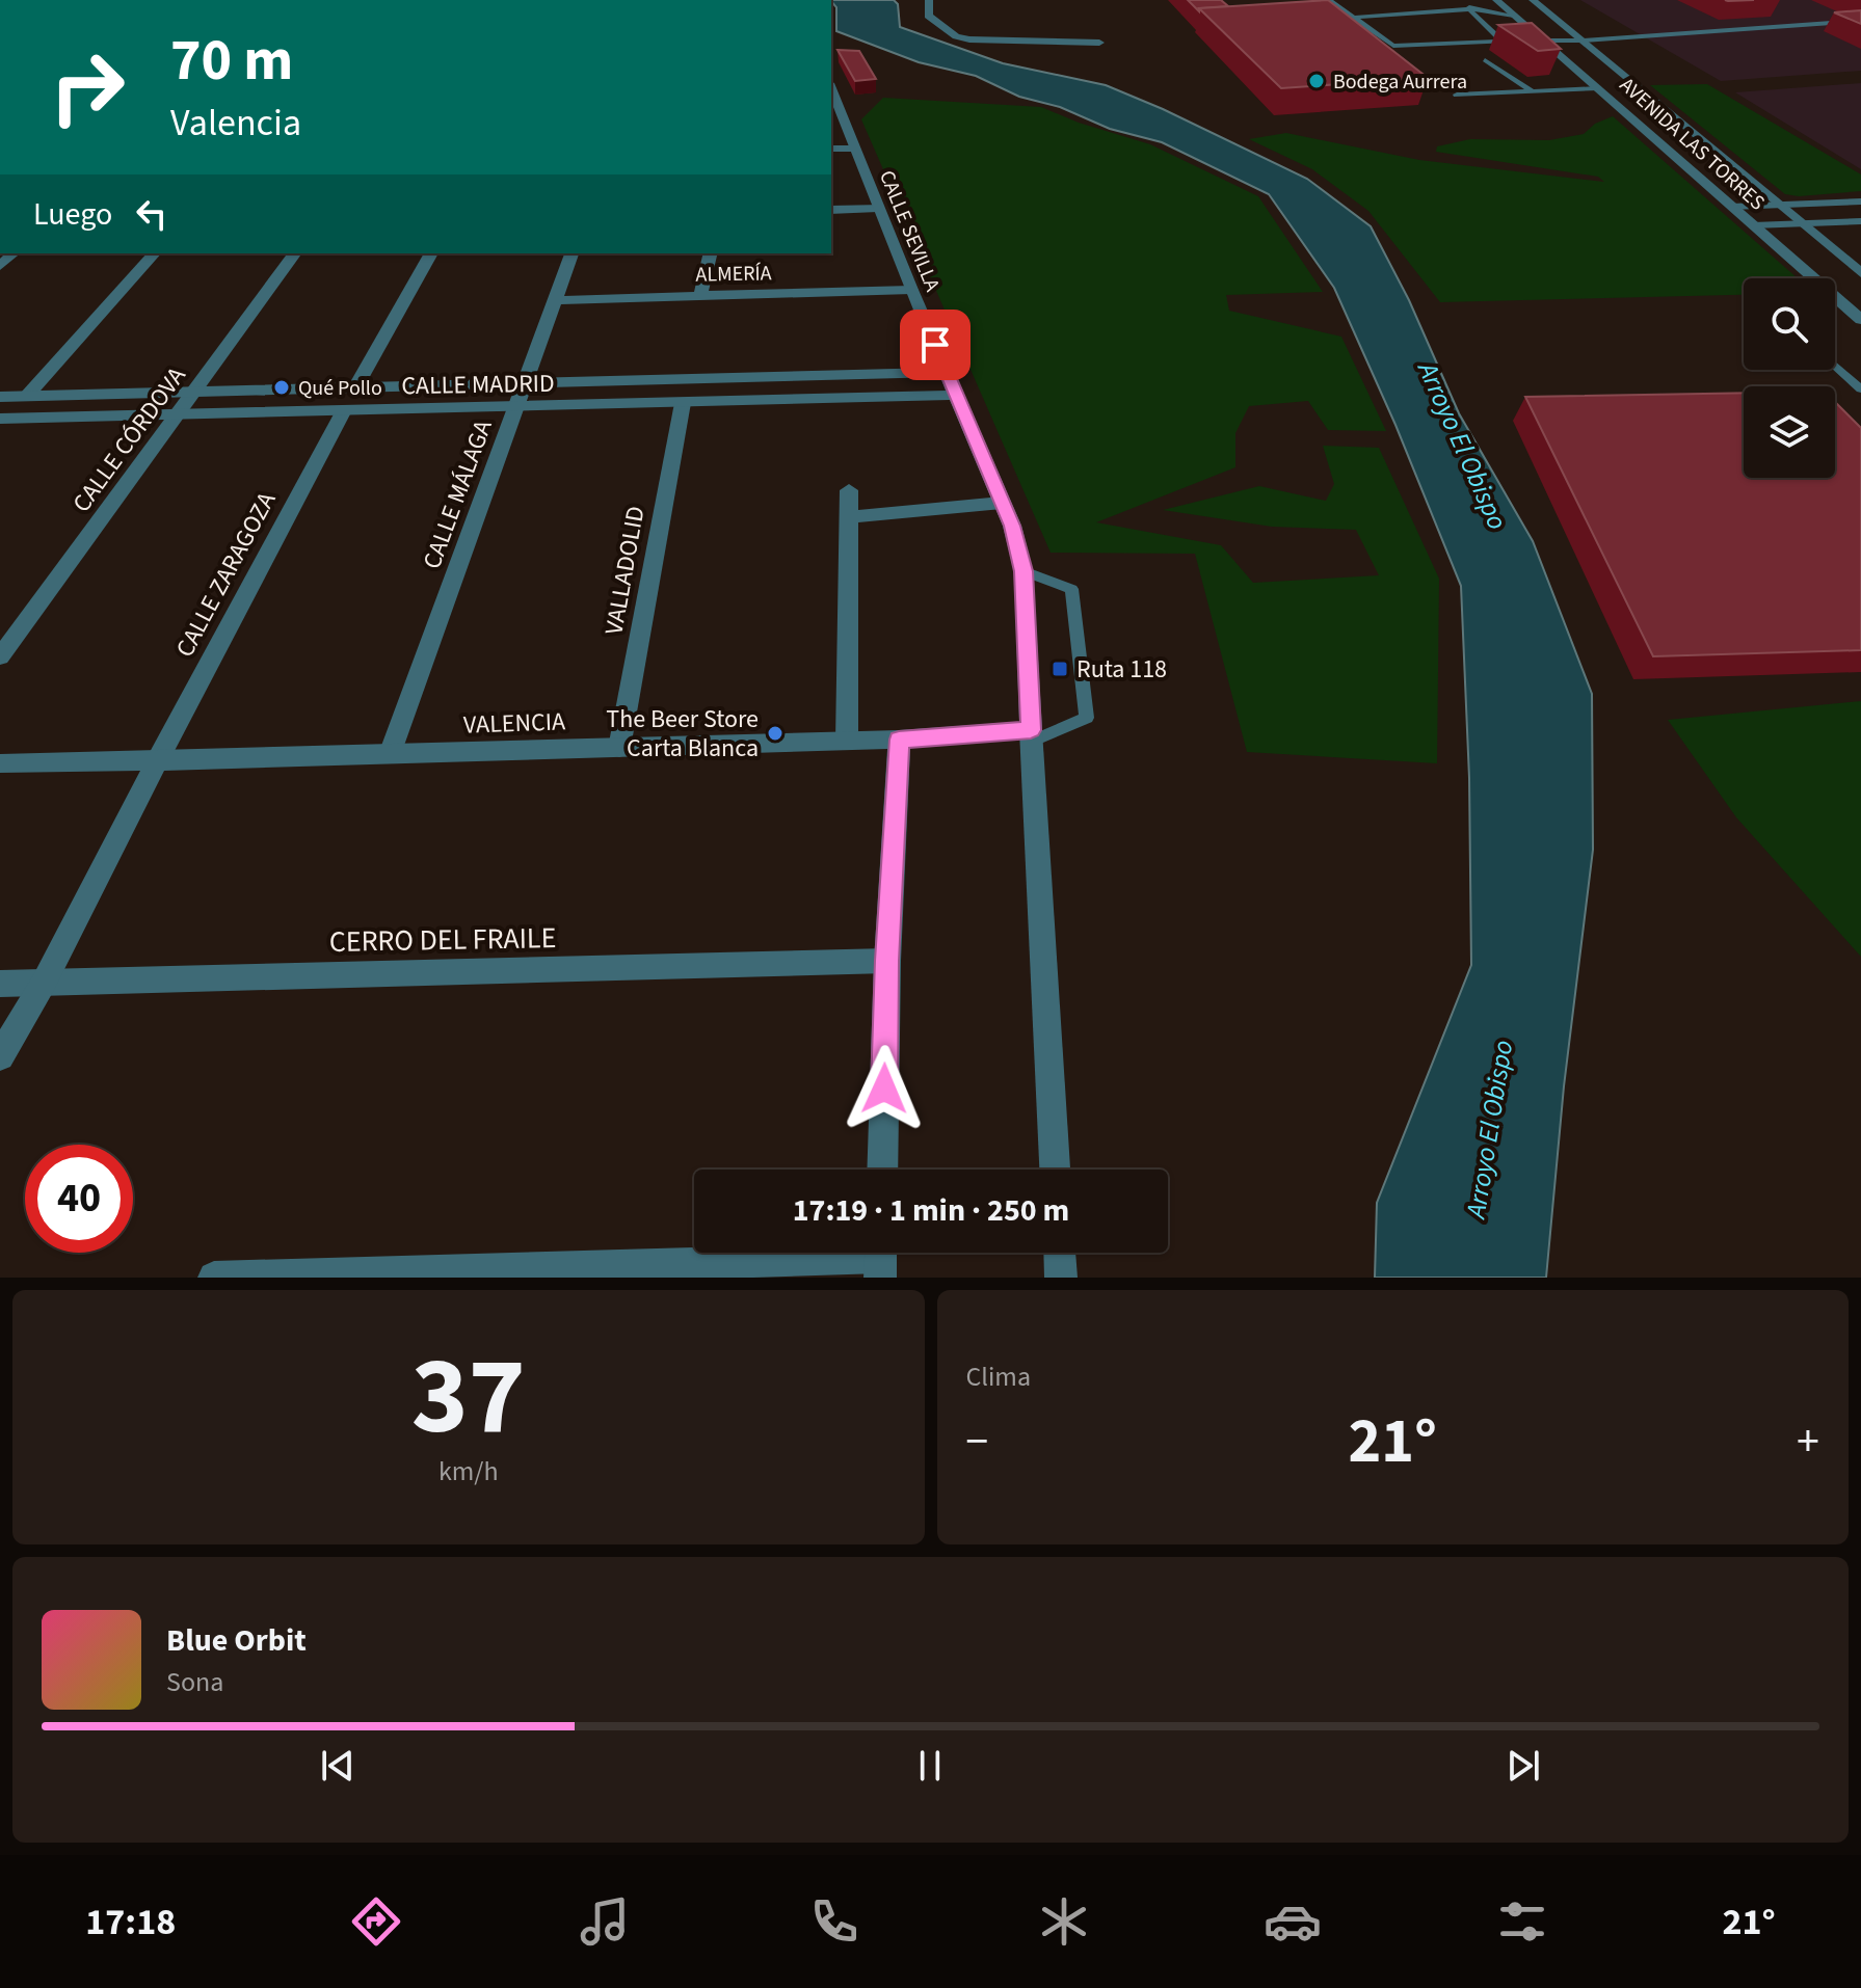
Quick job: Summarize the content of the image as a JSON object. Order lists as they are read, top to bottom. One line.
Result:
{"streets":{"street":["AVENIDA LAS TORRES","CALLE SEVILLA","ALMERÍA","CALLE MADRID","CALLE CÓRDOVA","CALLE MÁLAGA","VALLADOLID","CALLE ZARAGOZA","VALENCIA","CERRO DEL FRAILE"]},"crossings":[["CALLE SEVILLA","ALMERÍA"],["CALLE SEVILLA","CALLE MADRID"],["CALLE SEVILLA","VALENCIA"],["ALMERÍA","CALLE MÁLAGA"],["CALLE MADRID","CALLE CÓRDOVA"],["CALLE MADRID","CALLE MÁLAGA"],["CALLE MADRID","VALLADOLID"],["CALLE MADRID","CALLE ZARAGOZA"],["CALLE MÁLAGA","VALENCIA"],["VALLADOLID","VALENCIA"],["CALLE ZARAGOZA","VALENCIA"],["CALLE ZARAGOZA","CERRO DEL FRAILE"]],"water":["Arroyo El Obispo"],"places":{"other":["Bodega Aurrera","Qué Pollo","The Beer Store Carta Blanca"],"transit":["Ruta 118"]},"page":{"turn":["70 m","Valencia"],"then":"Luego","limit":"40","trip":"17:19 · 1 min · 250 m","tile":[["37","km/h"],"Clima"],"heat":["−","21°","+"],"song":["Blue Orbit","Sona"],"tabs":["17:18","21°"]}}
